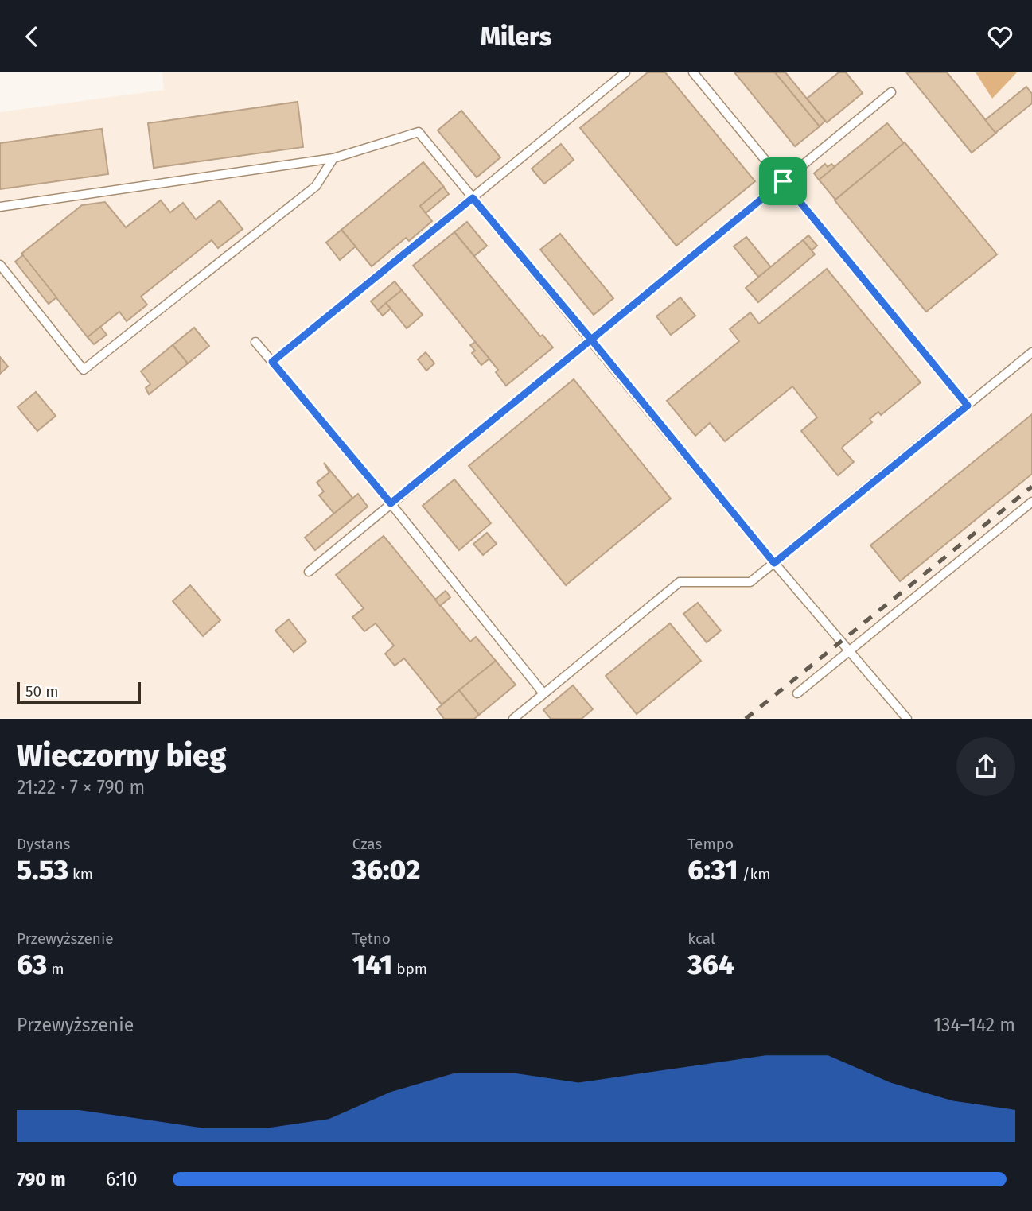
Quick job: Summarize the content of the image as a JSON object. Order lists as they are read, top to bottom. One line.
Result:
{"scale_bar":"50 m","page":{"header":"Milers","scale":"50 m","heading":["Wieczorny bieg","21:22 · 7 × 790 m"],"stats":[["Dystans","5.53 km"],["Czas","36:02"],["Tempo","6:31 /km"],["Przewyższenie","63 m"],["Tętno","141 bpm"],["kcal","364"]],"chart":["Przewyższenie","134–142 m"],"list":[{"name":"790 m","note":"6:10"}]}}
